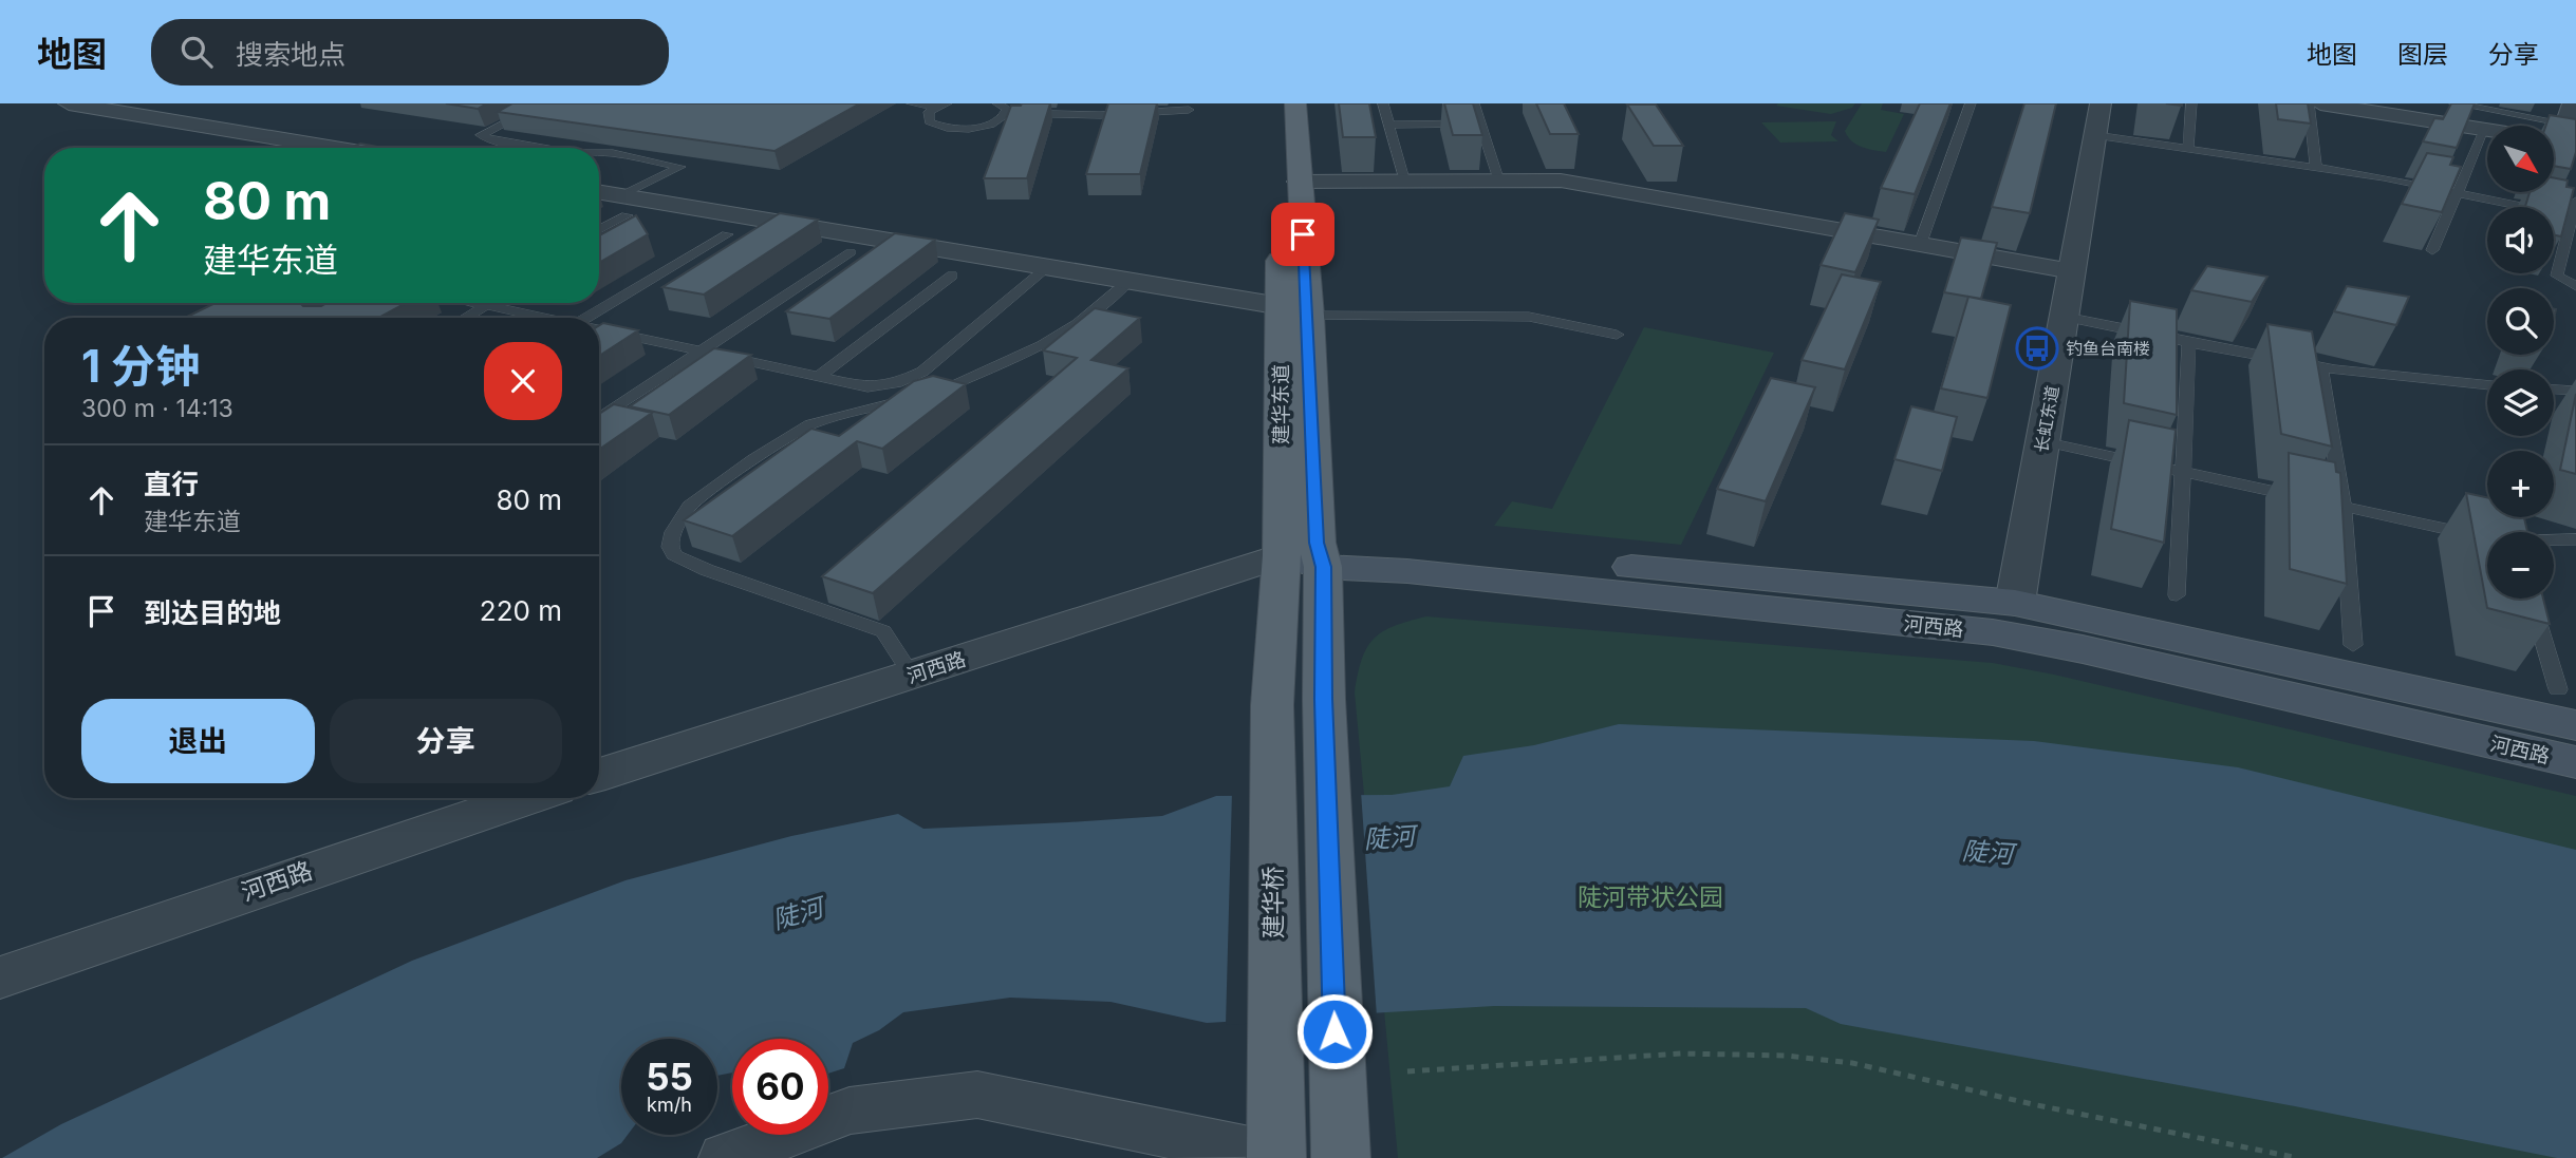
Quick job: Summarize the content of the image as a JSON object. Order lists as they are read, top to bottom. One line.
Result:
{"streets":{"main road":["建华东道","河西路","建华桥"],"street":["长虹东道"]},"crossings":[["建华东道","河西路"],["建华东道","建华桥"],["长虹东道","河西路"]],"water":["陡河"],"parks":["陡河带状公园"],"places":{"bus stop":["钓鱼台南楼"]},"north":"bottom right","page":{"header":"地图","search":"搜索地点","nav":["地图","图层","分享"],"map_buttons":["+","−"],"turn":["80 m","建华东道"],"heading":["1 分钟","300 m · 14:13"],"list":[{"name":"直行","note":"建华东道","value":"80 m"},{"name":"到达目的地","value":"220 m"}],"buttons":["退出","分享"],"speed":"55 km/h","limit":"60"}}
